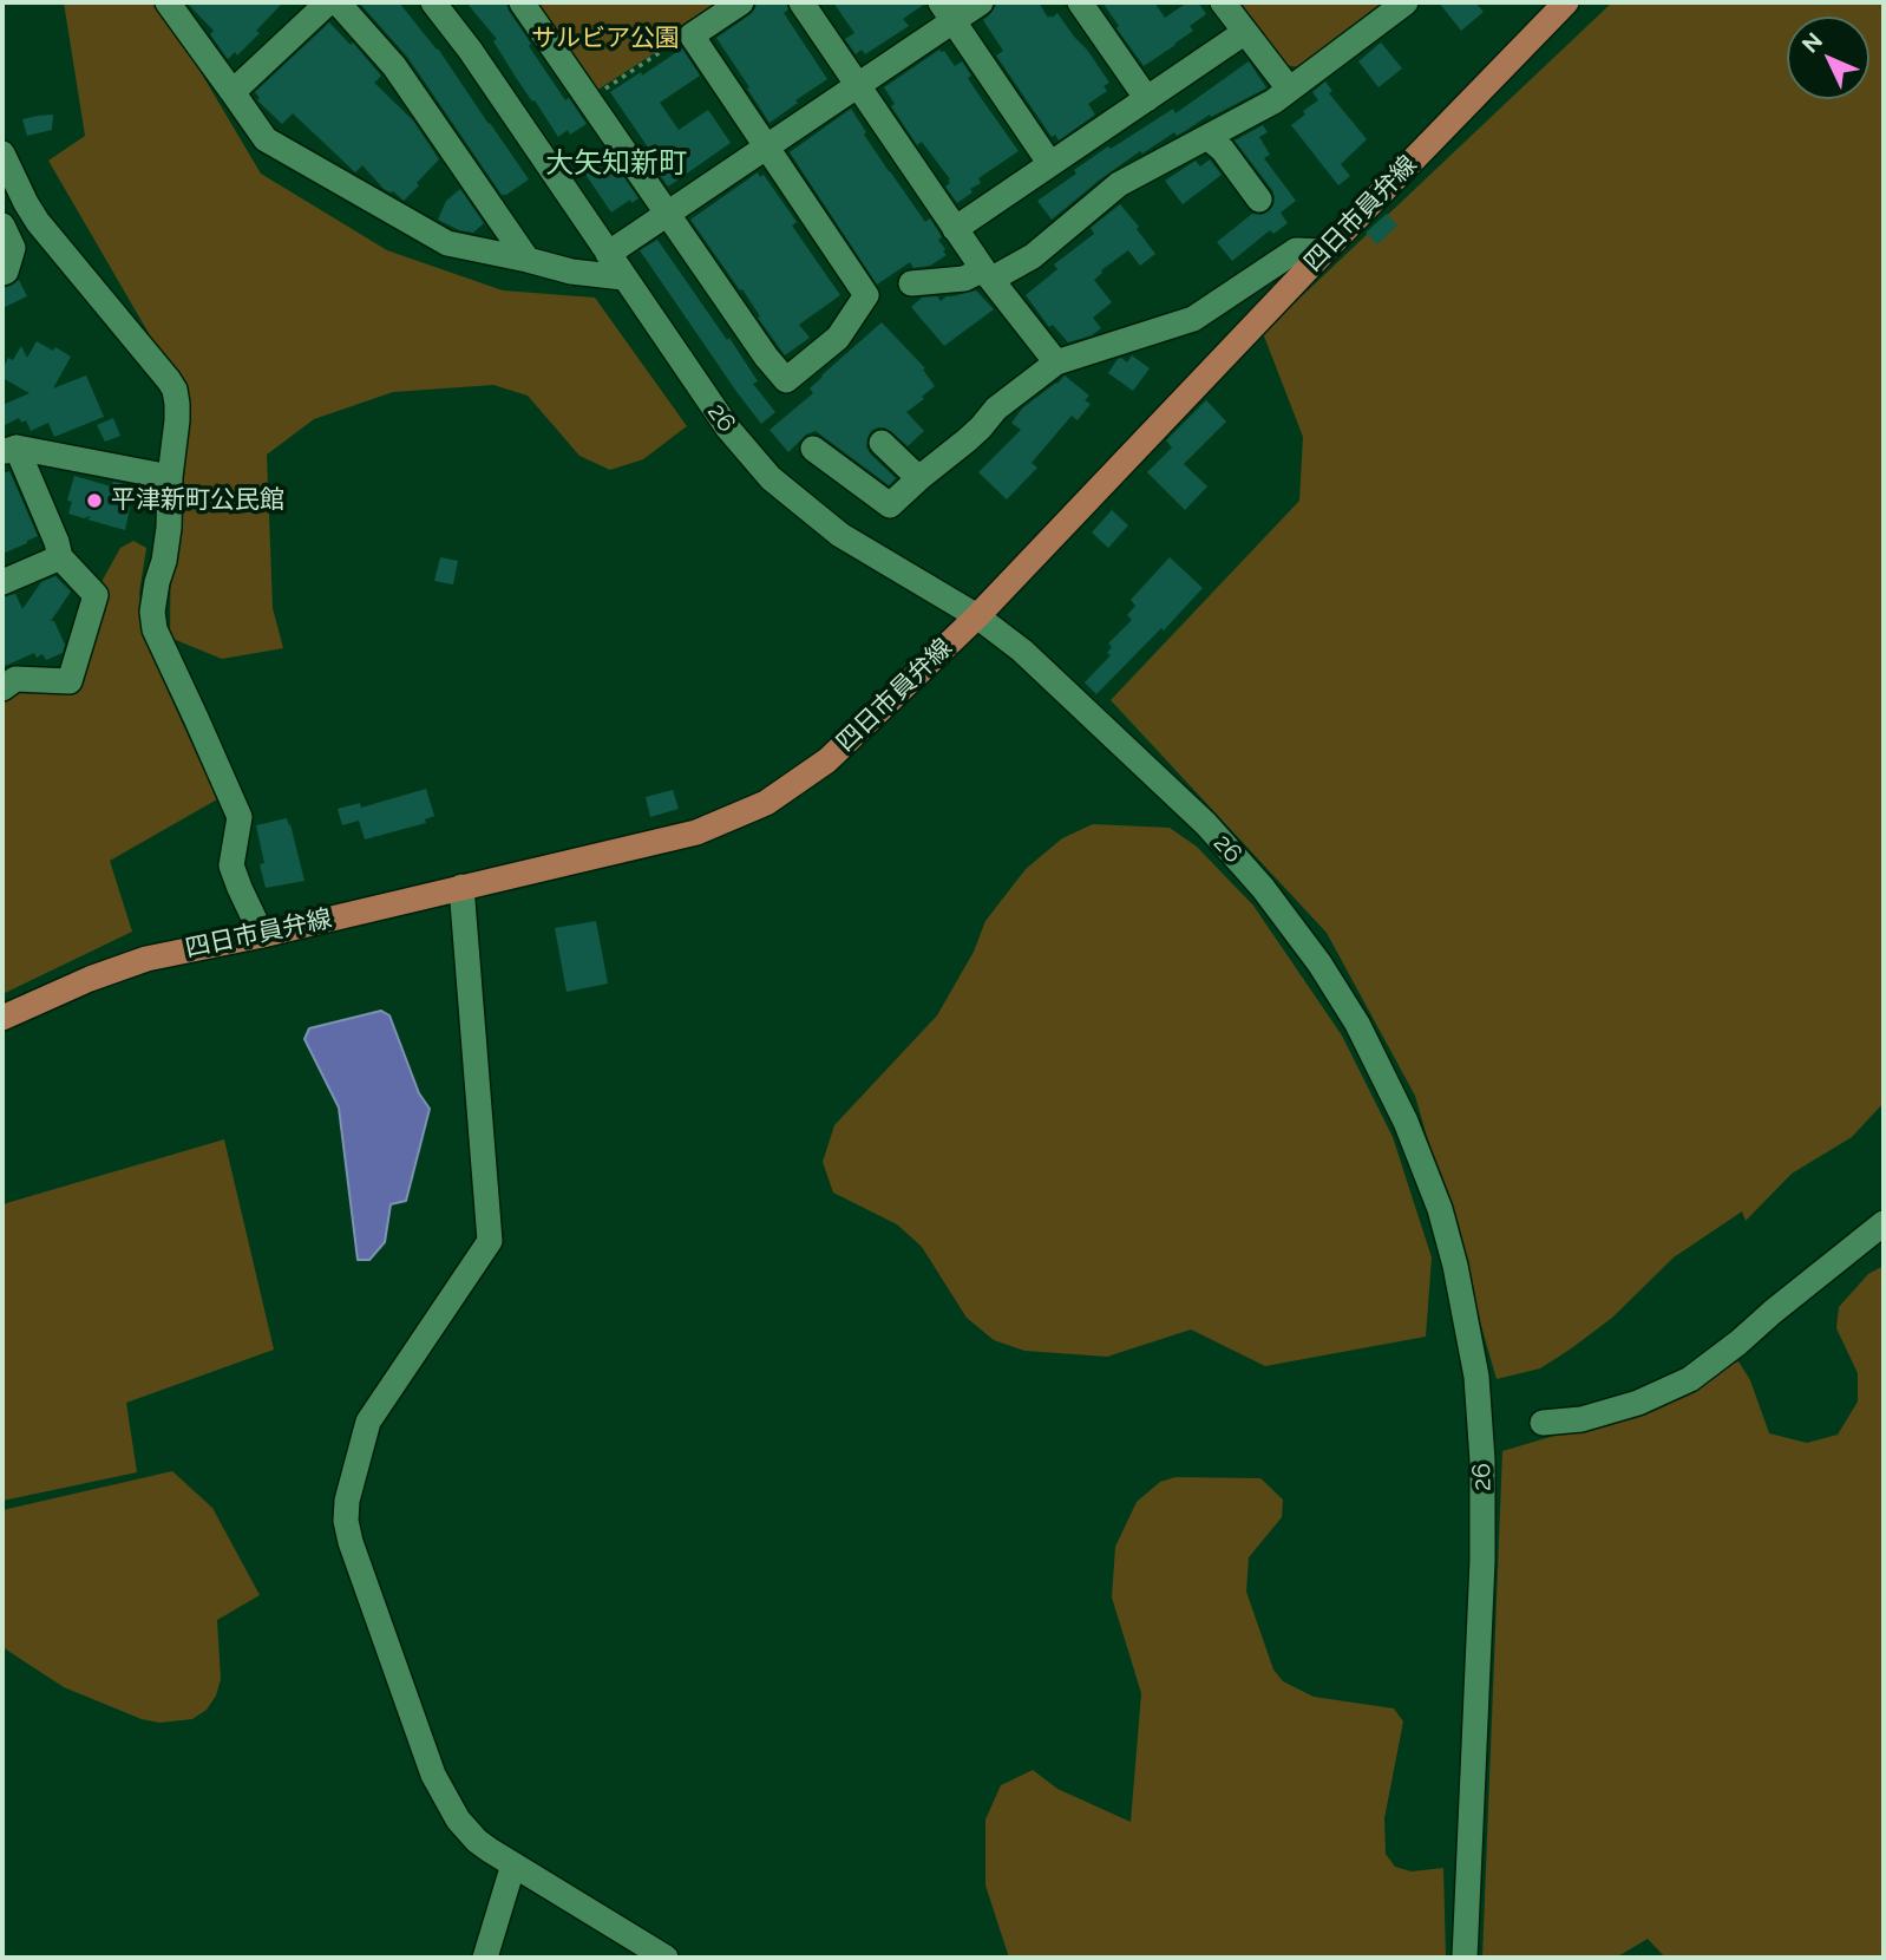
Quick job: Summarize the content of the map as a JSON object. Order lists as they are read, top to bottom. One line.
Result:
{"streets":{"main road":["四日市員弁線"],"street":["26"]},"crossings":[["四日市員弁線","26"]],"districts":["大矢知新町"],"parks":["サルビア公園"],"places":["平津新町公民館"],"north":"top left"}
